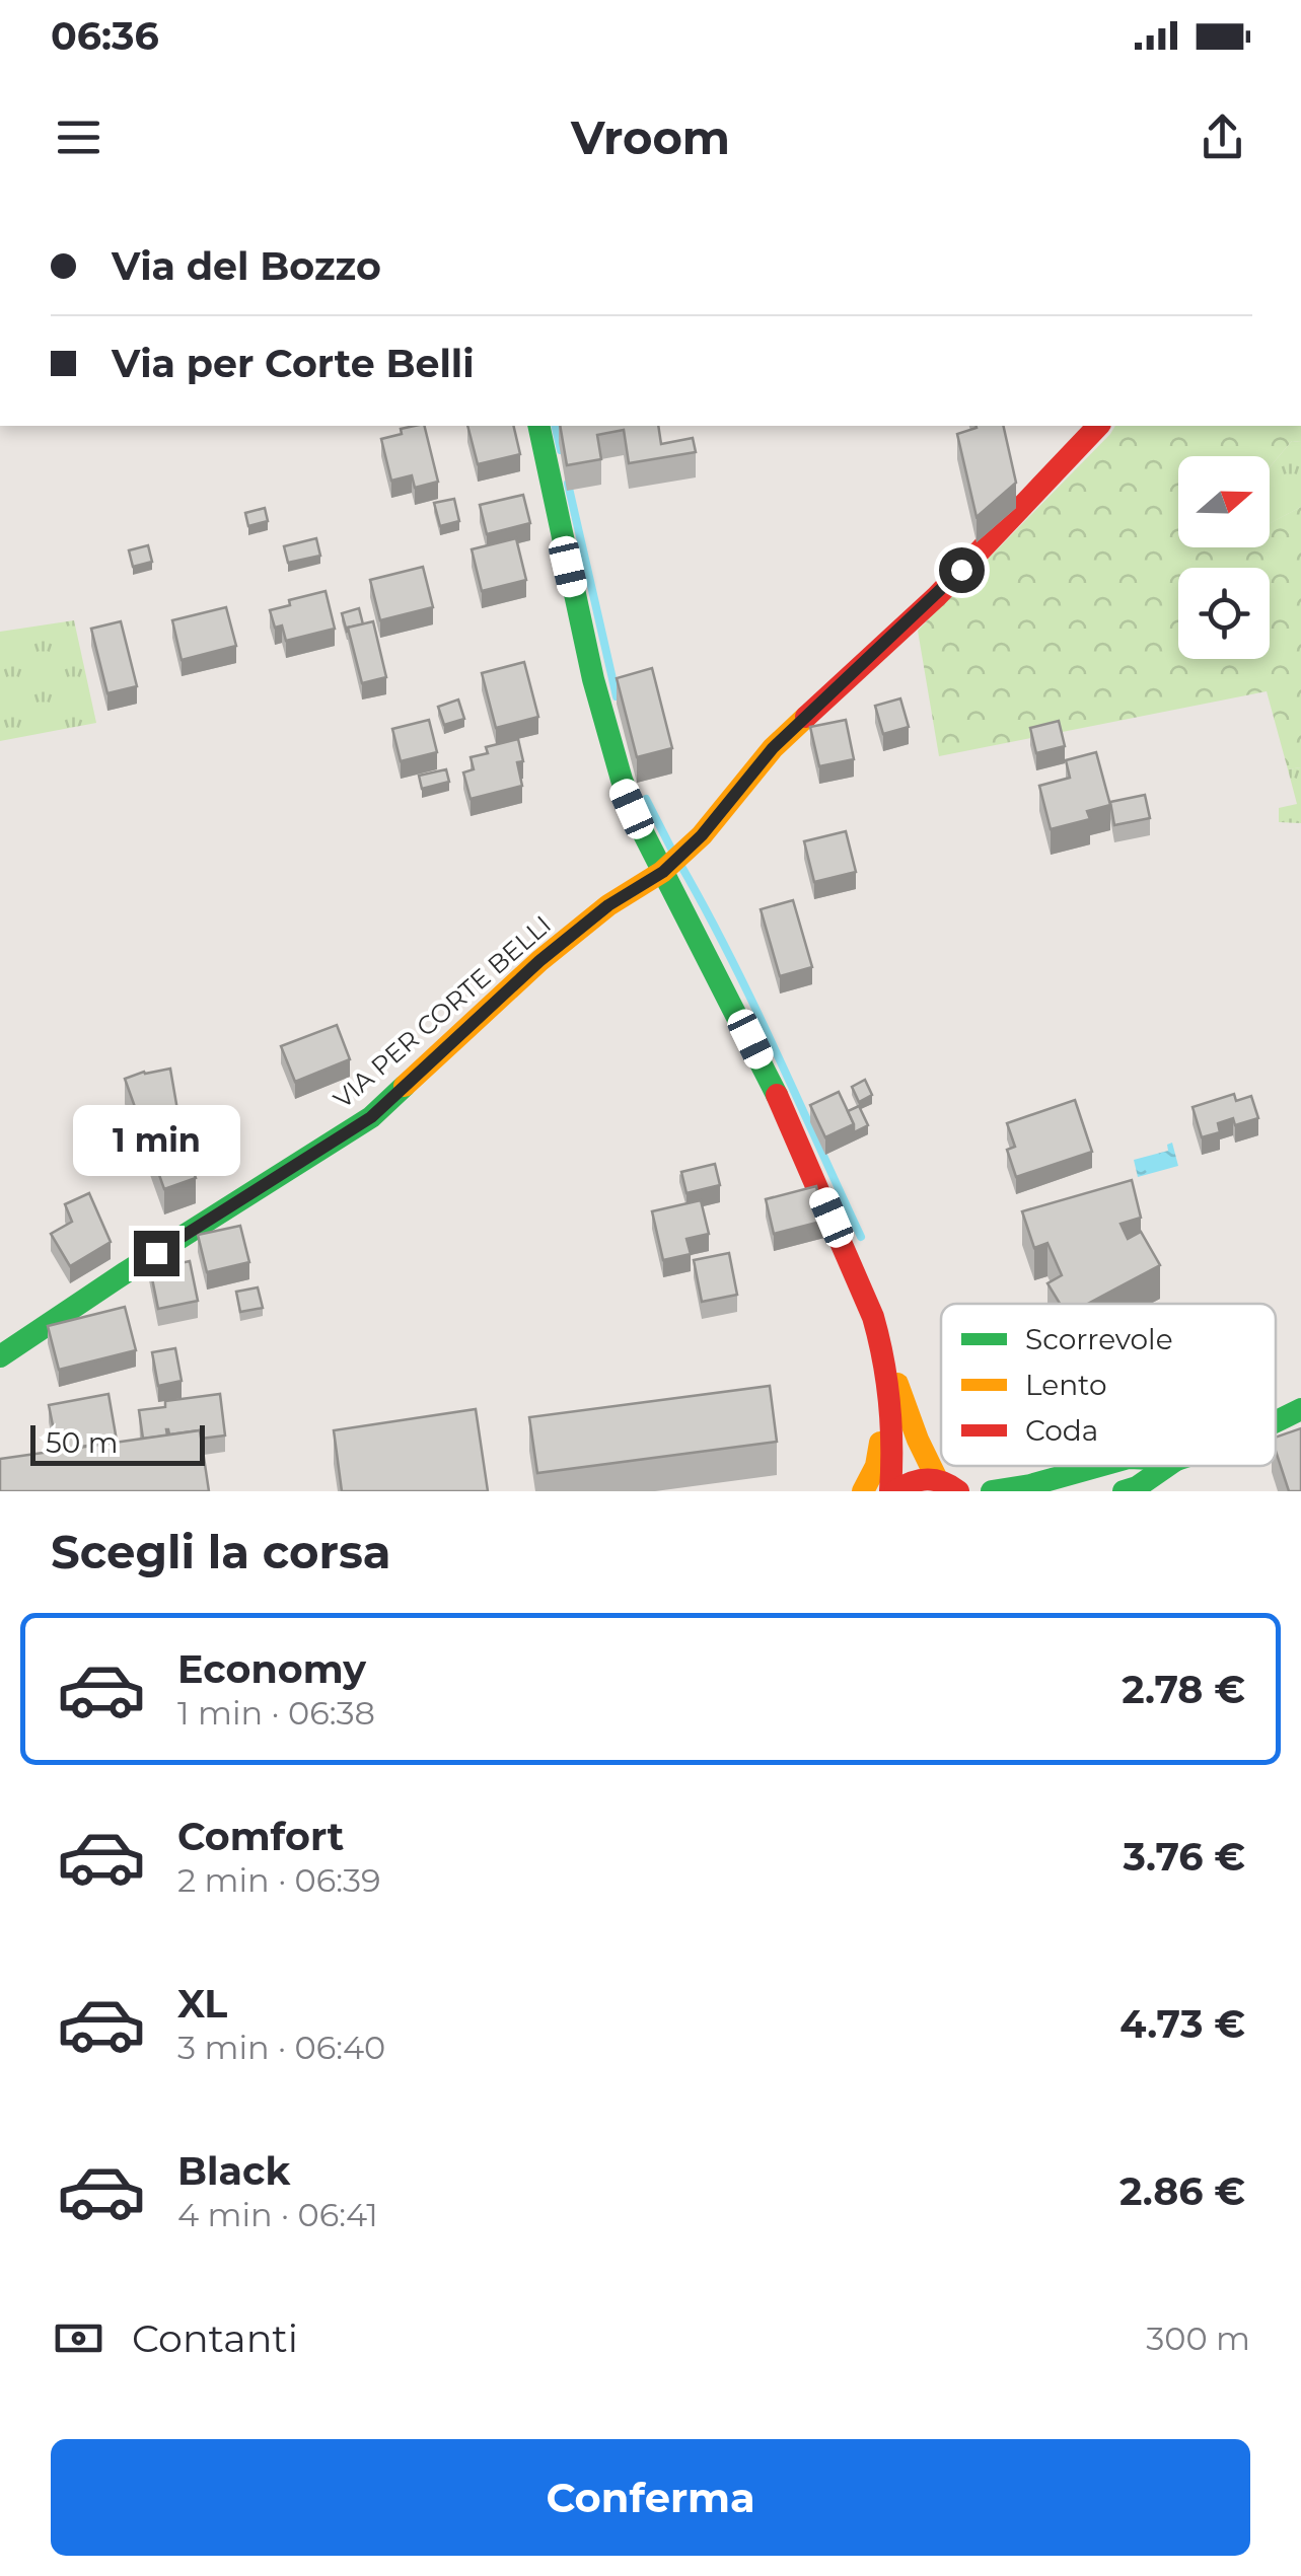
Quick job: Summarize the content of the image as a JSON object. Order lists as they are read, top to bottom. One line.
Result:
{"streets":{"main road":["VIA PER CORTE BELLI"]},"legend":["Scorrevole","Lento","Coda"],"scale_bar":"50 m","north":"right","page":{"status":"06:36","header":"Vroom","banner":["Via del Bozzo","Via per Corte Belli"],"bubble":"1 min","scale":"50 m","heading":"Scegli la corsa","list":[{"name":"Economy","note":"1 min · 06:38","value":"2.78 €"},{"name":"Comfort","note":"2 min · 06:39","value":"3.76 €"},{"name":"XL","note":"3 min · 06:40","value":"4.73 €"},{"name":"Black","note":"4 min · 06:41","value":"2.86 €"}],"pay":["Contanti","300 m"],"buttons":"Conferma"}}
